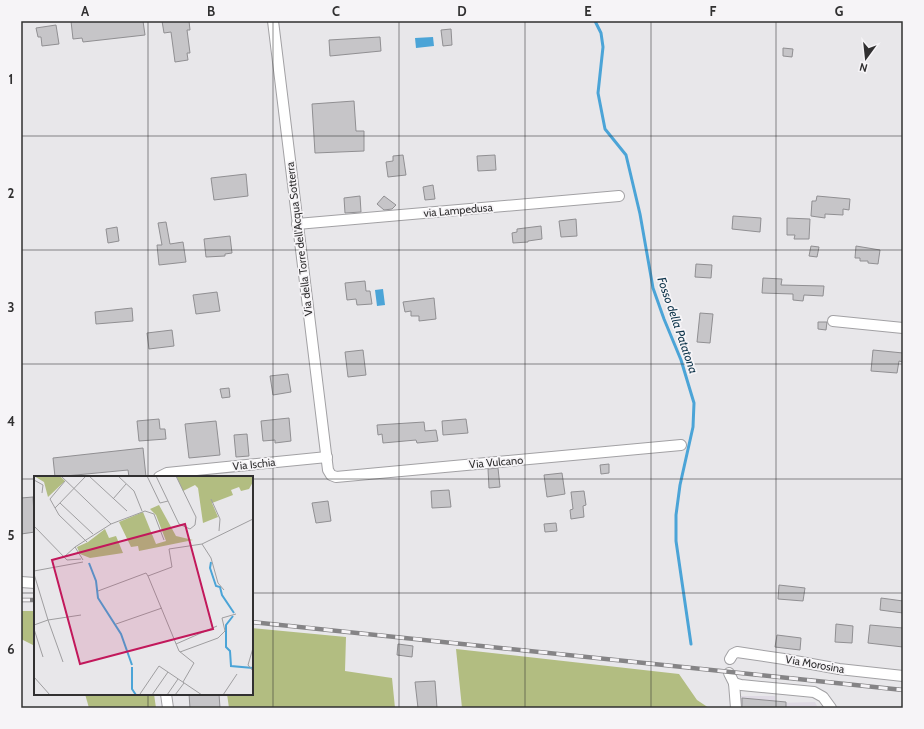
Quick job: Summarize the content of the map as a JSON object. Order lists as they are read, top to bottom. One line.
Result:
{"streets":{"street":["via Lampedusa","Via della Torre dell'Acqua Sotterra","Via Vulcano","Via Ischia","Via Morosina"]},"crossings":[["via Lampedusa","Via della Torre dell'Acqua Sotterra"],["Via della Torre dell'Acqua Sotterra","Via Vulcano"],["Via della Torre dell'Acqua Sotterra","Via Ischia"],["Via Vulcano","Via Ischia"]],"water":["Fosso della Patatona"],"north":"bottom","grid":{"columns":["A","B","C","D","E","F","G"],"rows":["1","2","3","4","5","6"]}}
